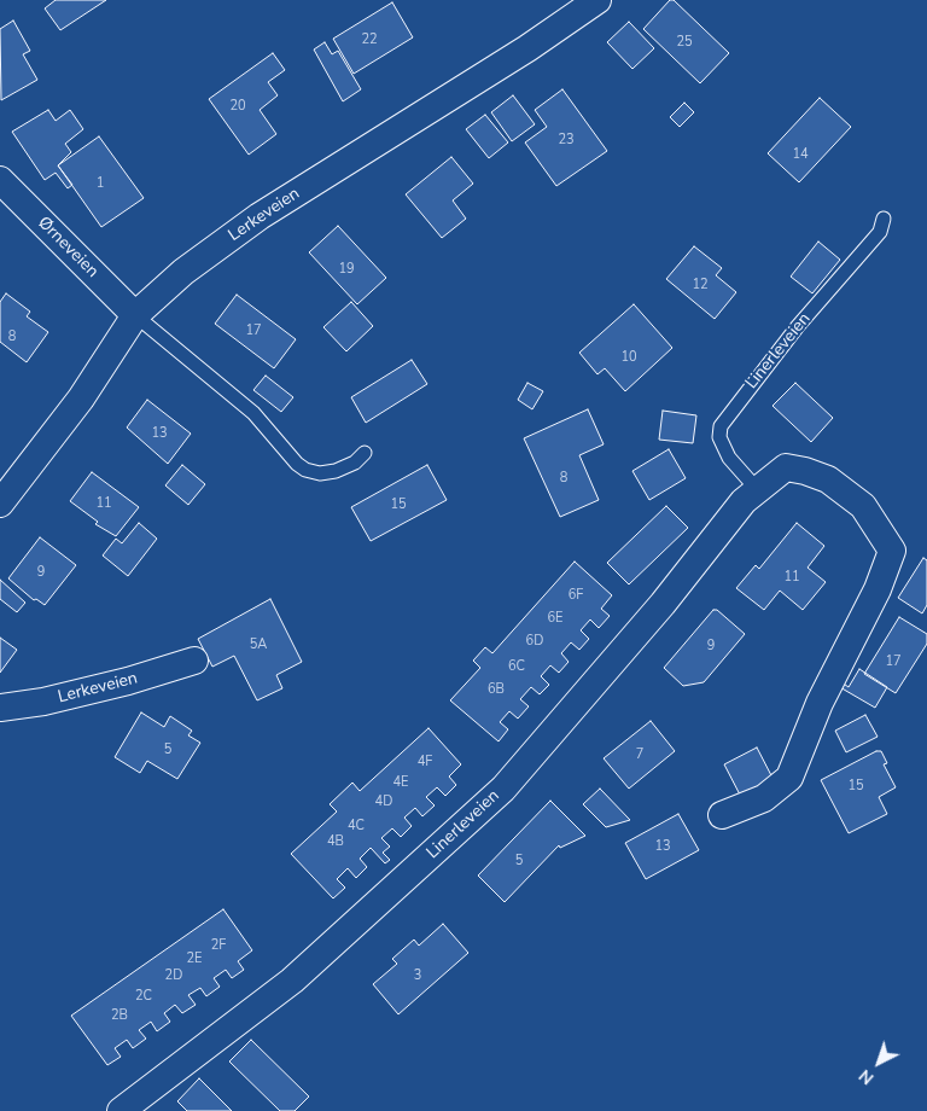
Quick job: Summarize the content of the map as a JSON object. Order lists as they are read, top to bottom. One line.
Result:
{"streets":{"street":["Lerkeveien","Ørneveien","Linerleveien"]},"crossings":[["Lerkeveien","Ørneveien"]],"house_numbers":["22","25","20","23","14","1","19","12","17","8","10","13","8","11","15","9","11","6F","6E","6D","5A","9","17","6C","6B","5","7","4F","4E","15","4D","4C","4B","13","5","2F","2E","2D","3","2C","2B"],"north":"bottom left"}
